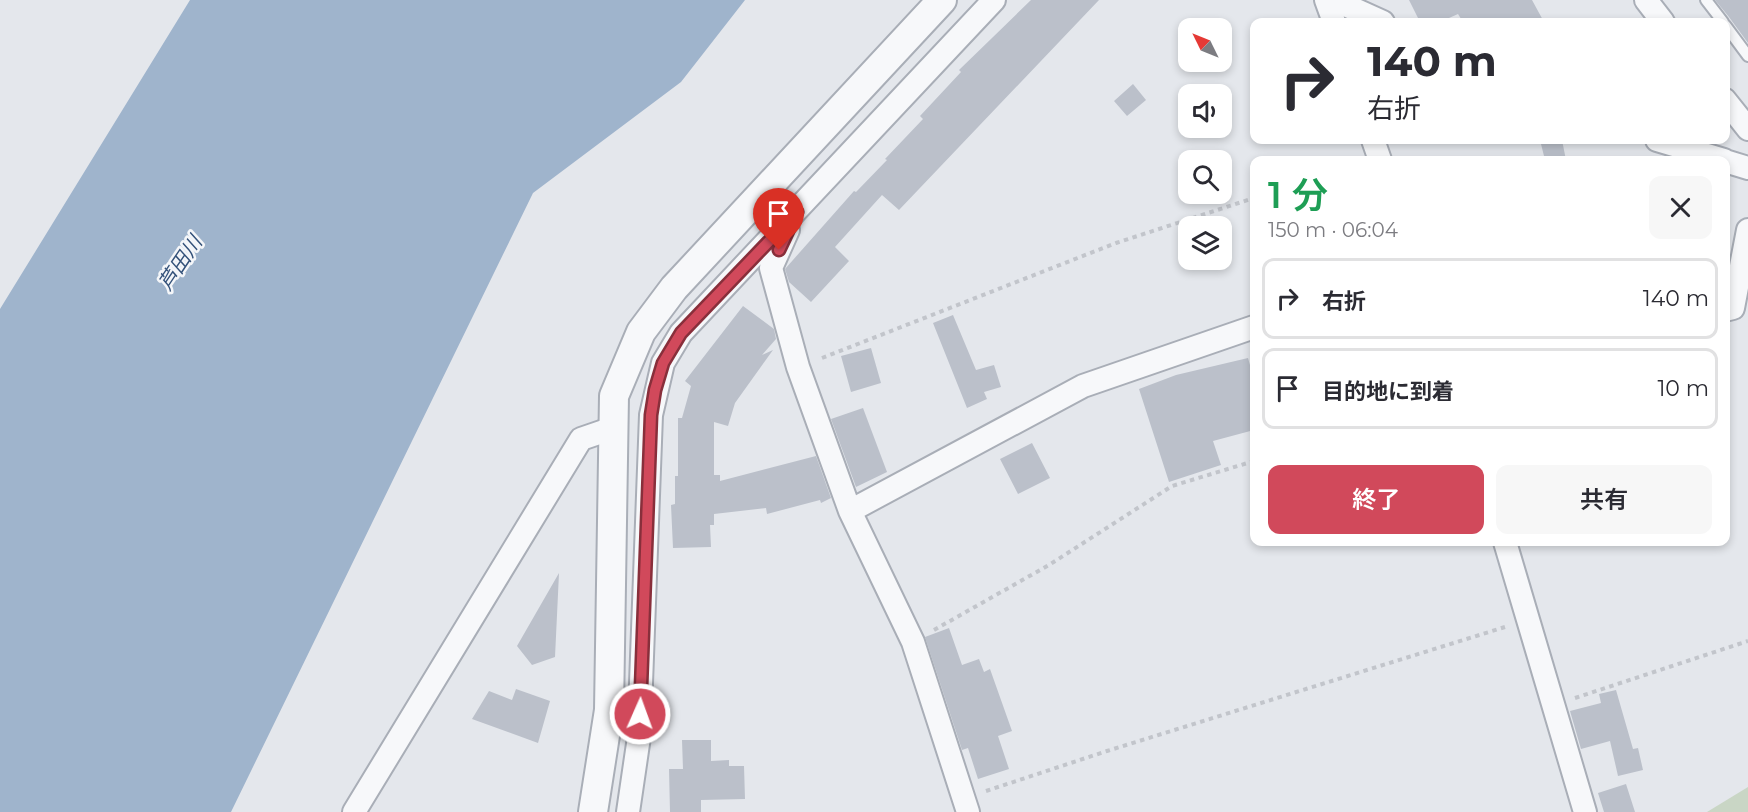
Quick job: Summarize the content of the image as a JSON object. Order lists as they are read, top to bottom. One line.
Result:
{"water":["芦田川"],"north":"top left","page":{"turn":["140 m","右折"],"heading":["1 分","150 m · 06:04"],"list":[{"name":"右折","value":"140 m"},{"name":"目的地に到着","value":"10 m"}],"buttons":["終了","共有"]}}
